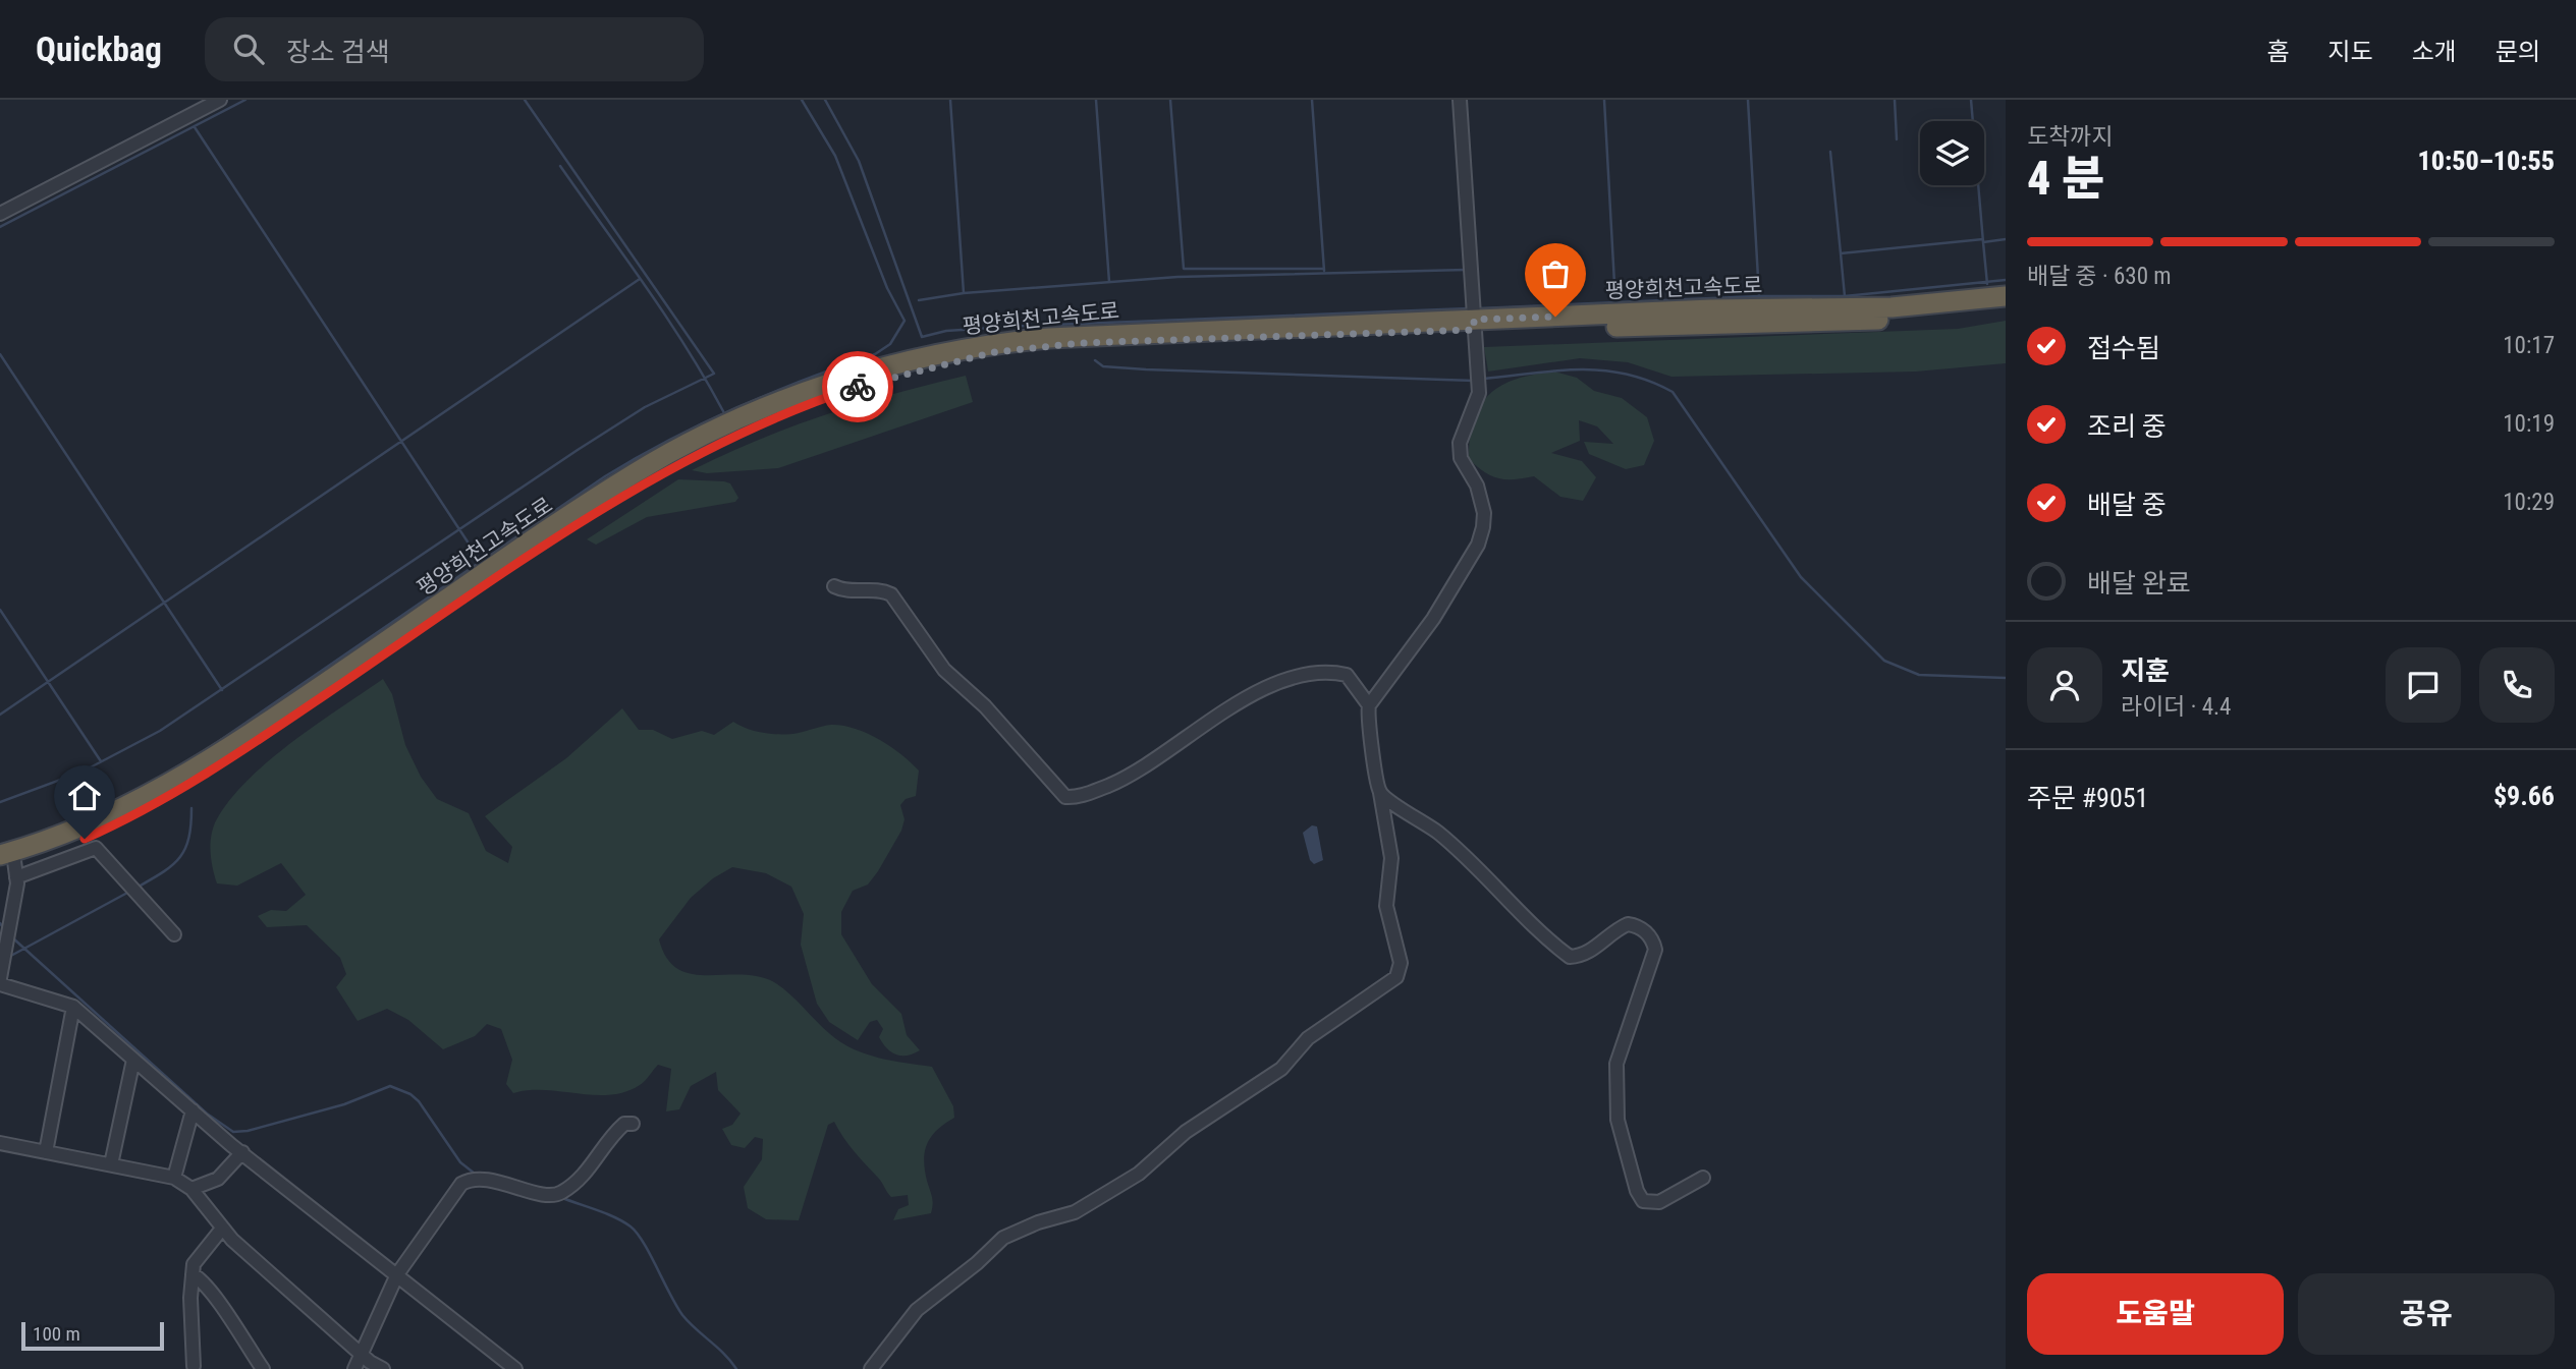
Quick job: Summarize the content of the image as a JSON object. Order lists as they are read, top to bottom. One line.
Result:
{"streets":{"highway":["평양희천고속도로"]},"scale_bar":"100 m","page":{"header":"Quickbag","search":"장소 검색","nav":["홈","지도","소개","문의"],"heading":["4 분","도착까지","10:50–10:55"],"panel":["지훈","라이더 · 4.4","주문 #9051","$9.66"],"bar":"배달 중 · 630 m","list":[["접수됨","10:17"],["조리 중","10:19"],["배달 중","10:29"],"배달 완료"],"buttons":["도움말","공유"],"scale":"100 m"}}
